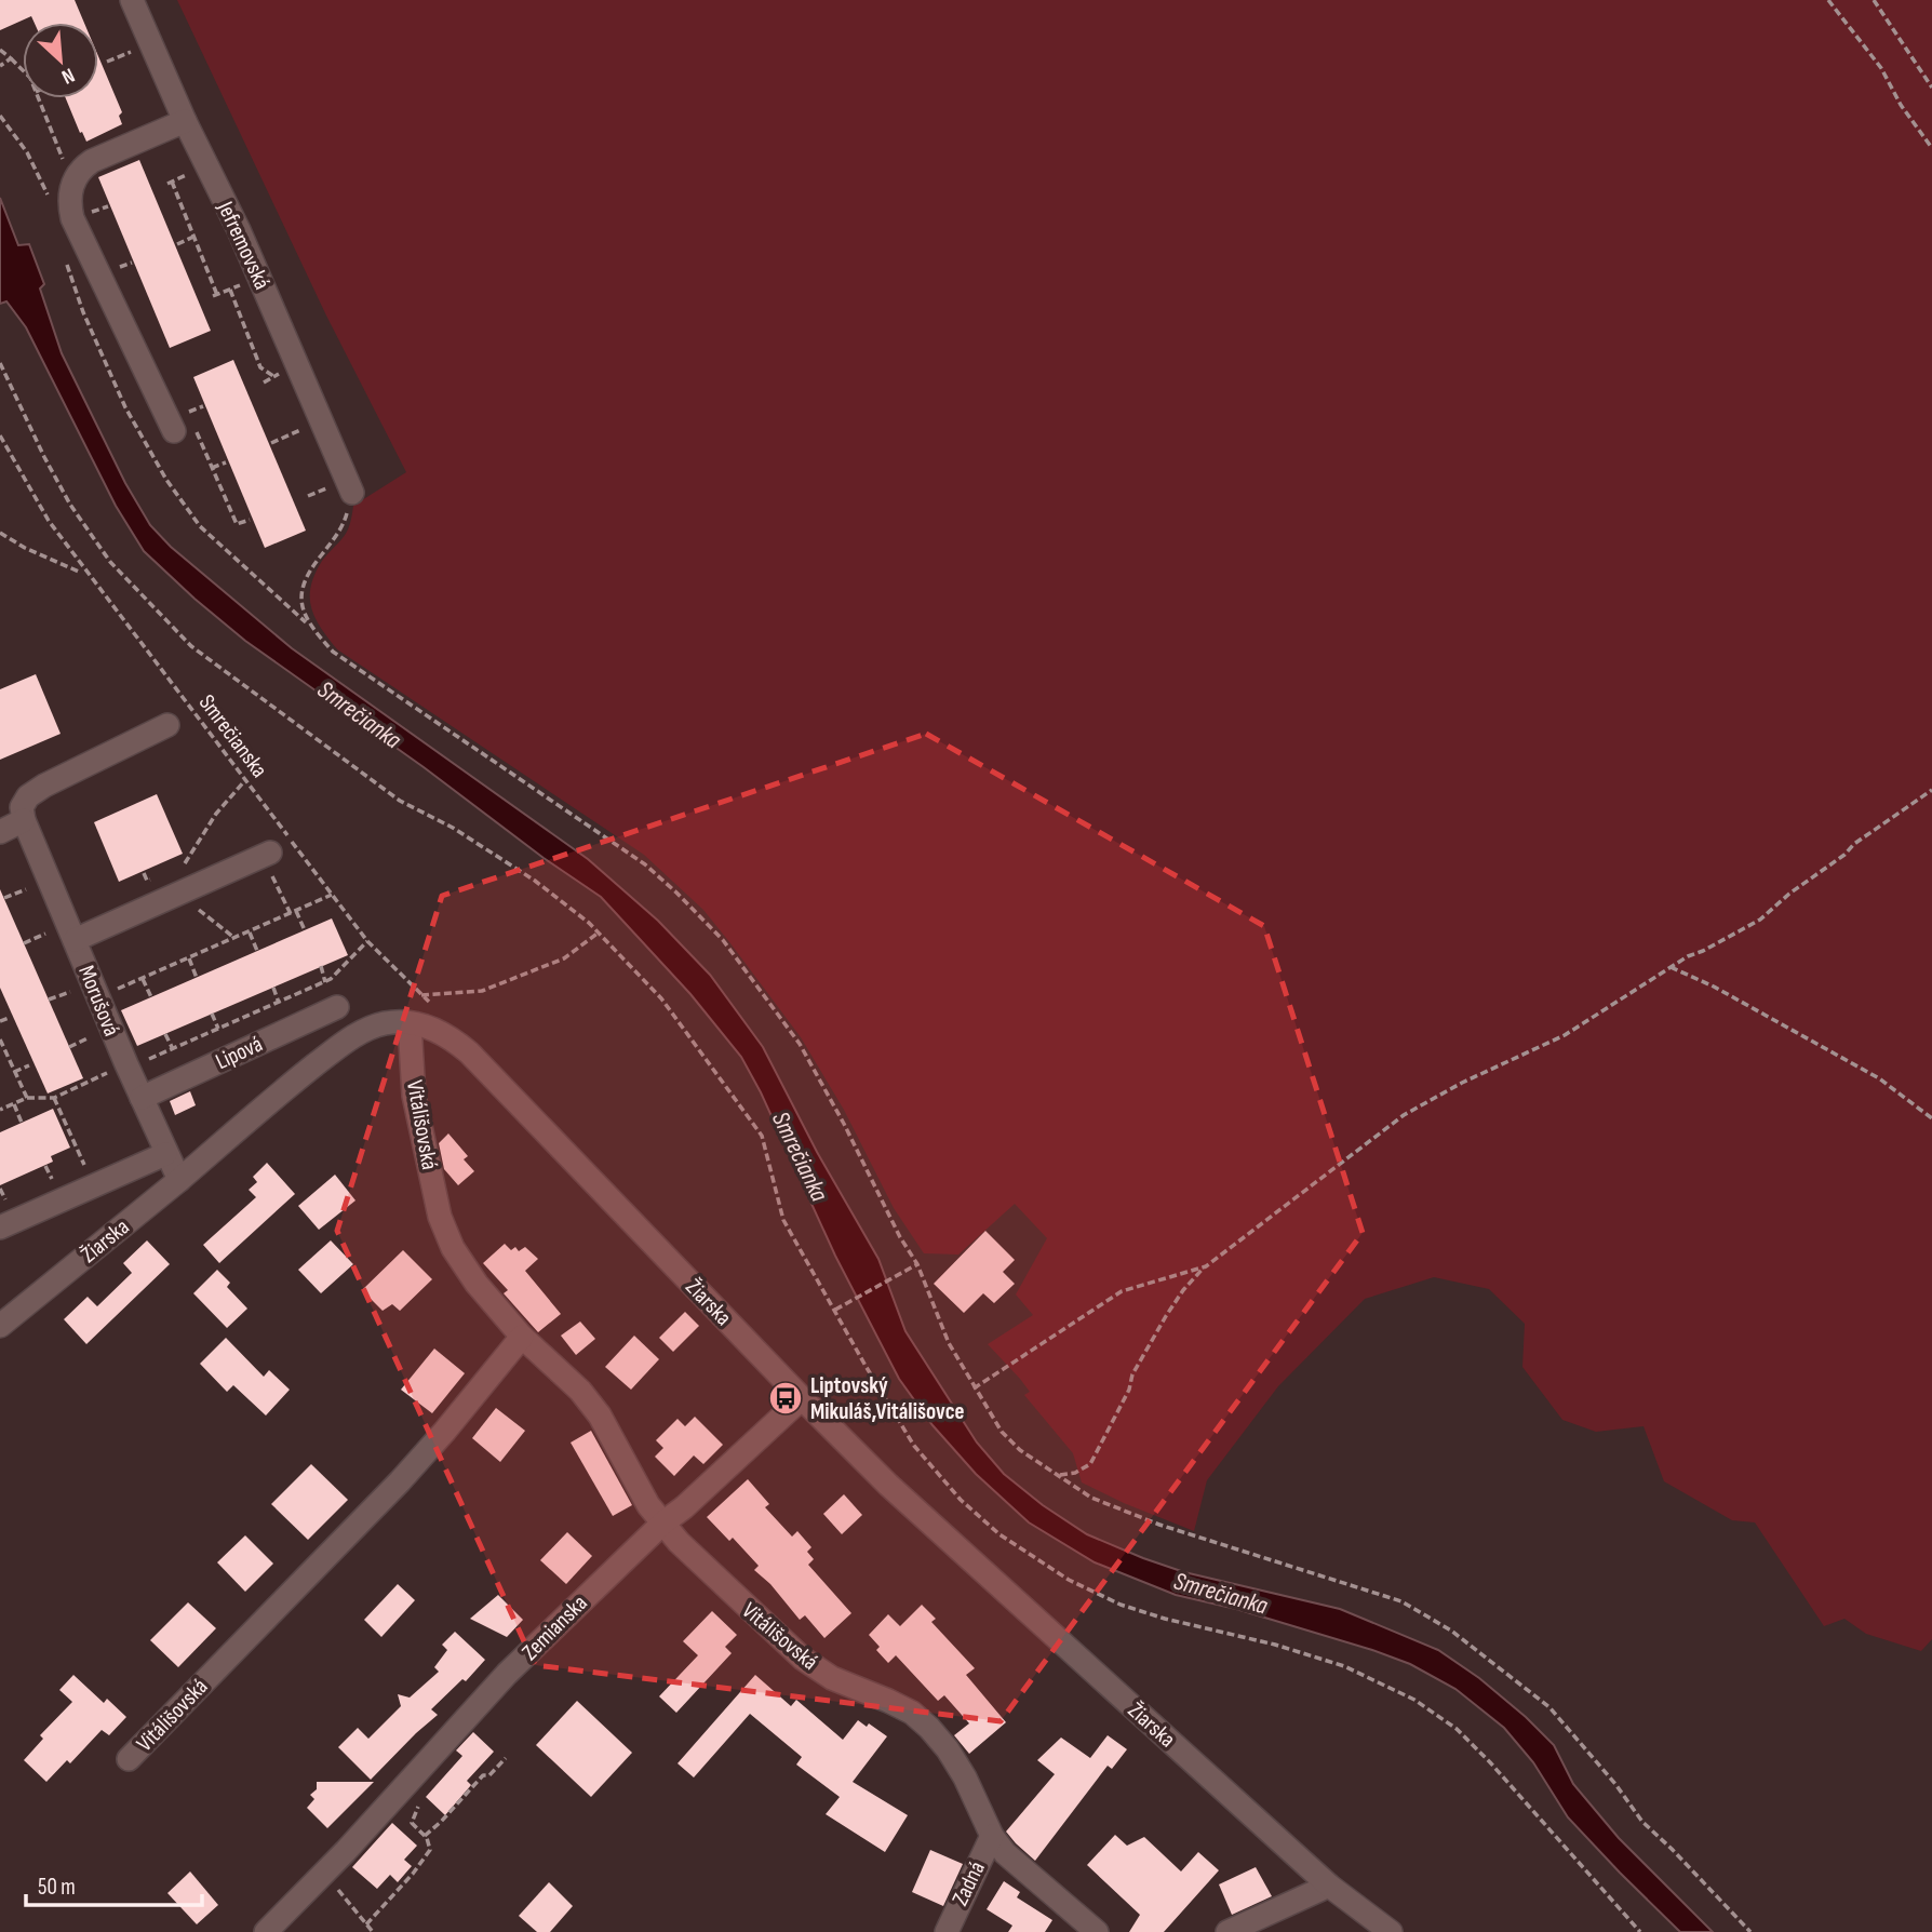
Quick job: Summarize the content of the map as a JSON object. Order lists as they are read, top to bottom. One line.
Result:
{"streets":{"street":["Jefremovská","Morušová","Lipová","Vitálišovská","Žiarska","Zemianska","Zadná"],"path":["Smrečianska"]},"crossings":[["Morušová","Lipová"],["Morušová","Žiarska"],["Vitálišovská","Žiarska"],["Vitálišovská","Zemianska"],["Vitálišovská","Zadná"],["Žiarska","Zemianska"]],"water":["Smrečianka"],"places":{"bus stop":["Liptovský Mikuláš,Vitálišovce"]},"scale_bar":"50 m","north":"bottom right"}
